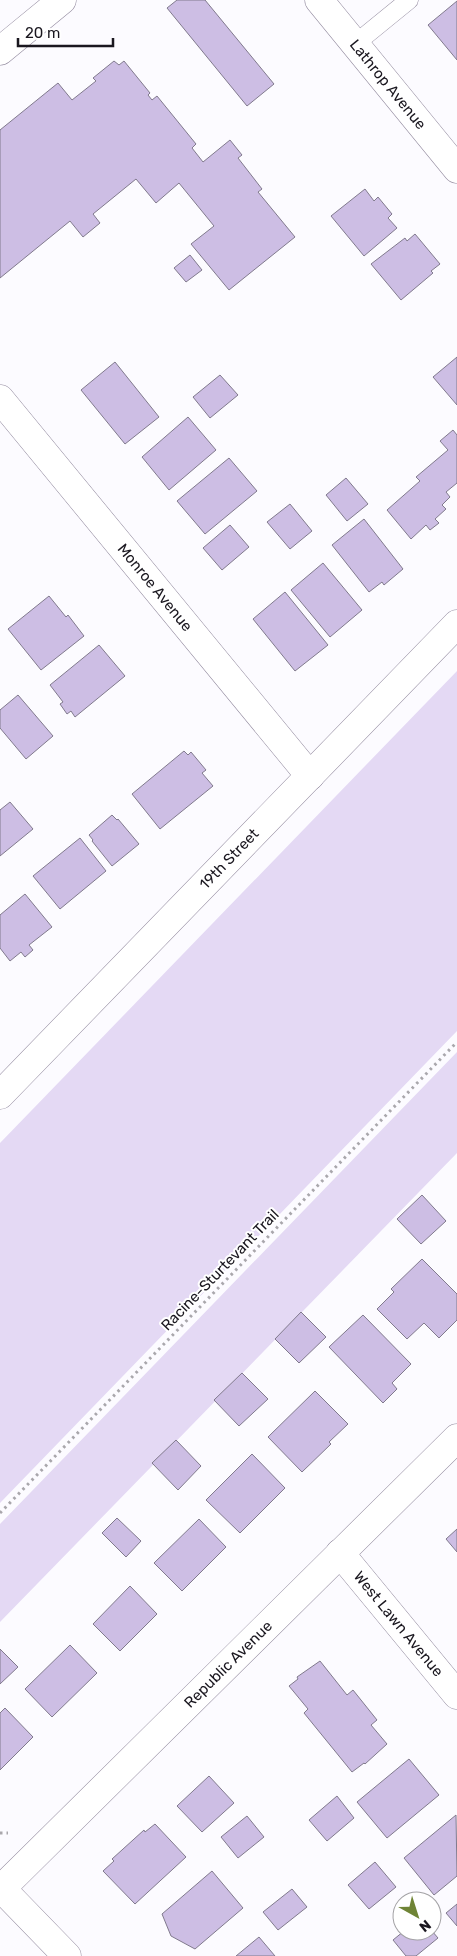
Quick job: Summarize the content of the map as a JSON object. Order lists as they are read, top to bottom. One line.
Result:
{"streets":{"street":["Lathrop Avenue","Monroe Avenue","19th Street","West Lawn Avenue","Republic Avenue"],"path":["Racine-Sturtevant Trail"]},"crossings":[["Monroe Avenue","19th Street"],["West Lawn Avenue","Republic Avenue"]],"scale_bar":"20 m","north":"bottom right"}
